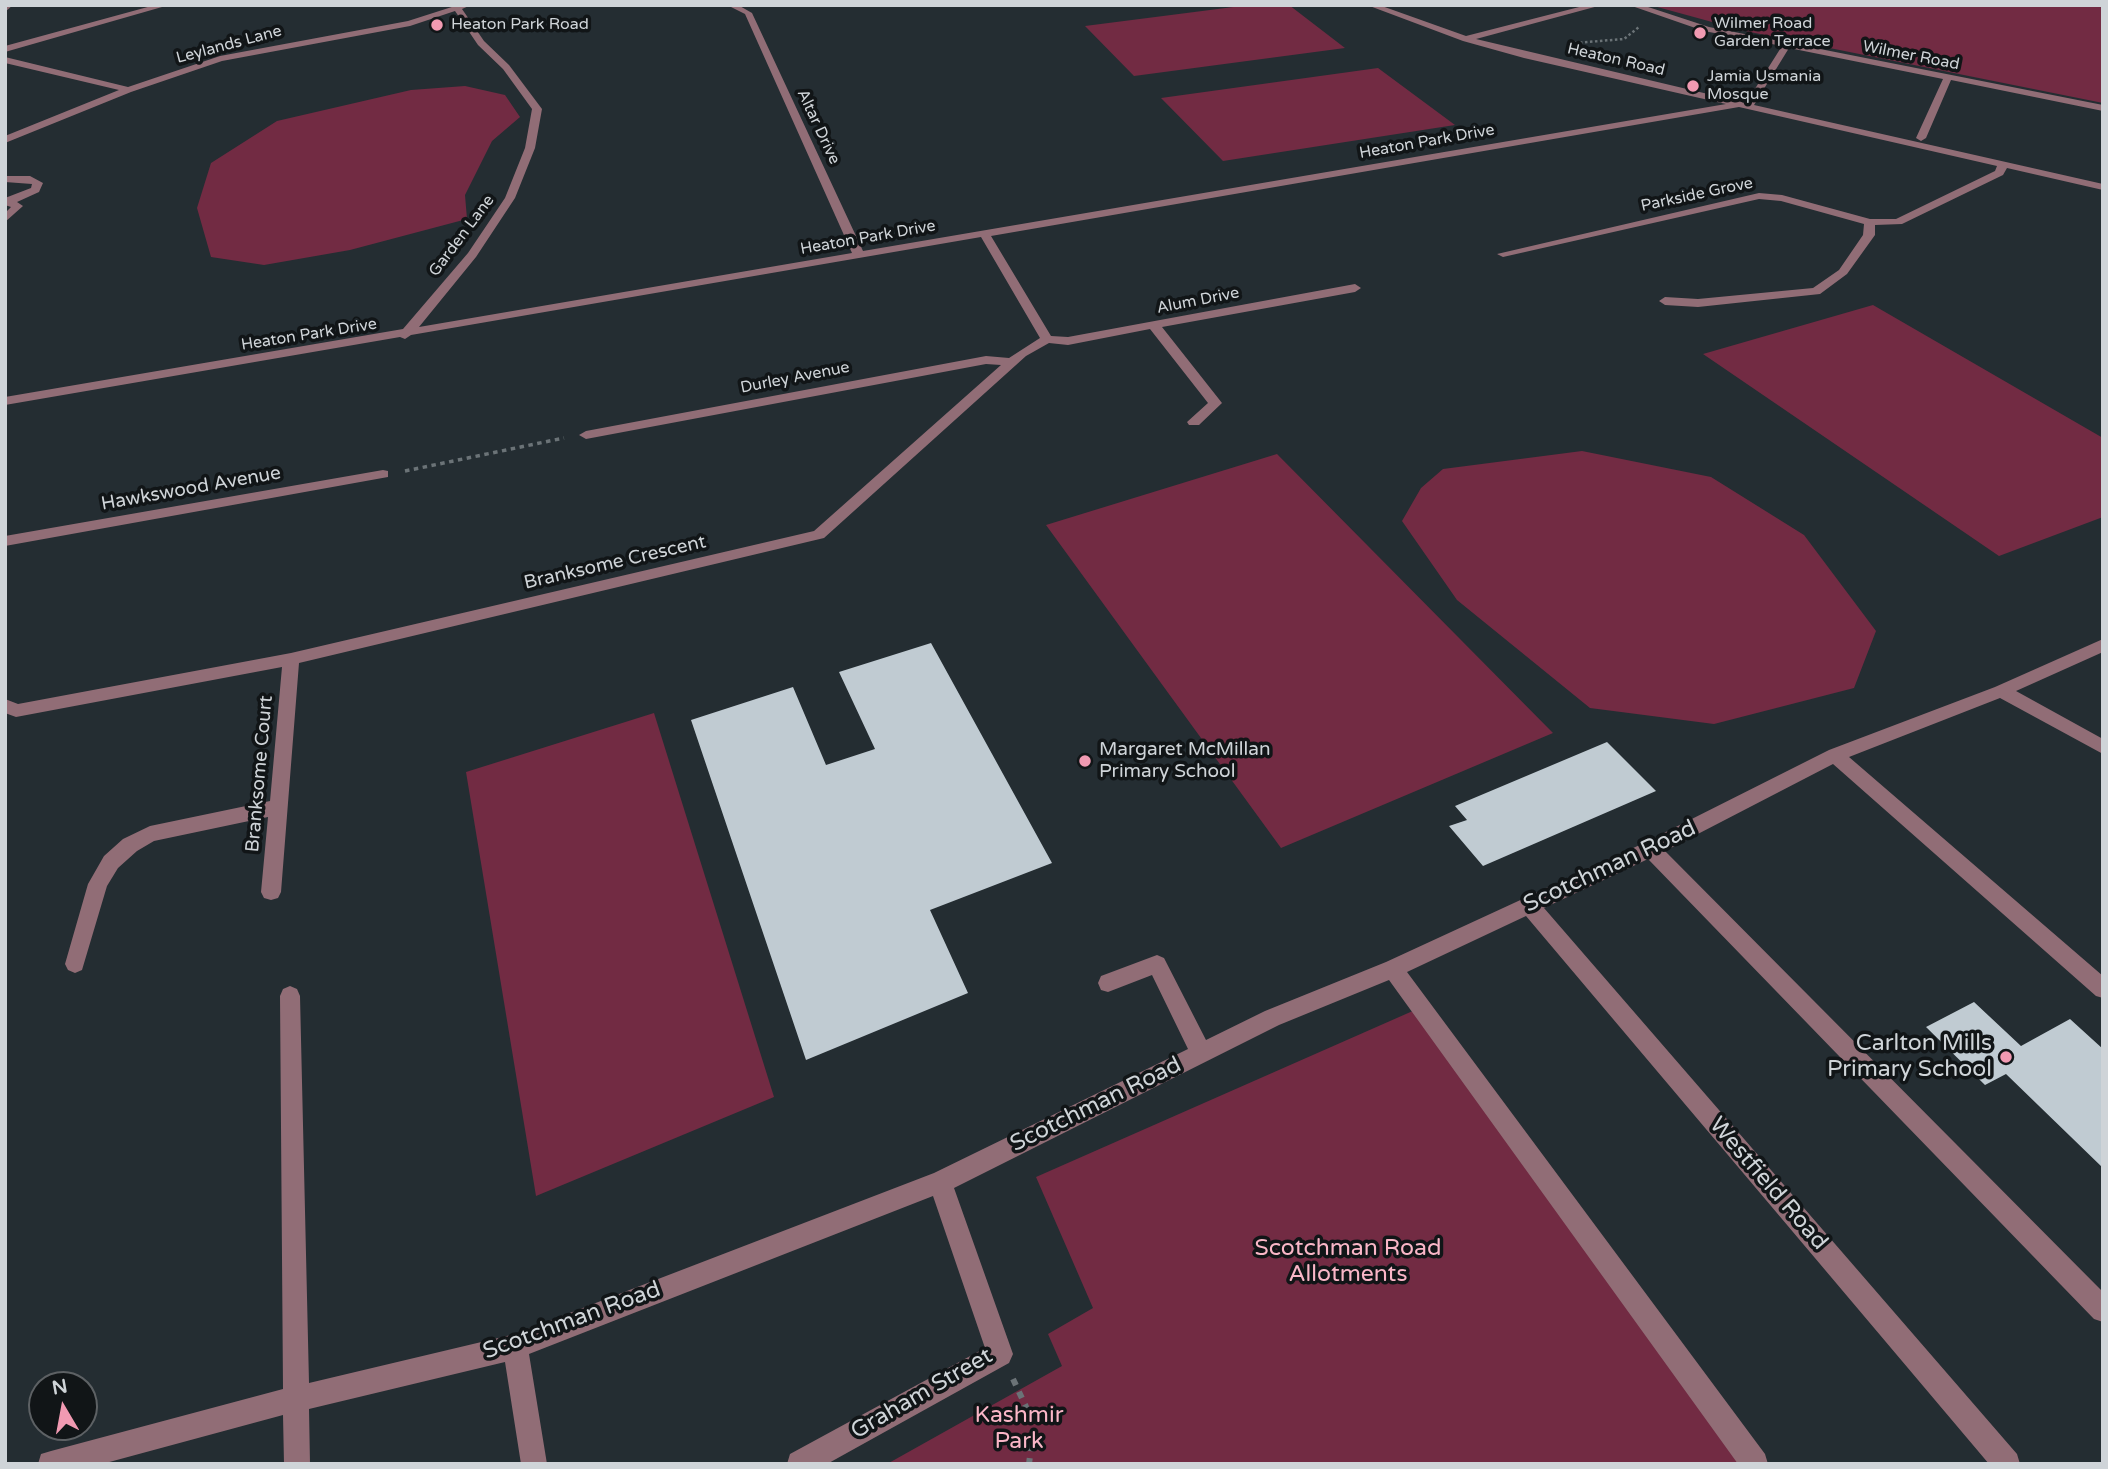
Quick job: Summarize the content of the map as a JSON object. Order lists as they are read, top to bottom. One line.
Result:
{"streets":{"street":["Leylands Lane","Wilmer Road","Heaton Road","Altar Drive","Heaton Park Drive","Parkside Grove","Garden Lane","Alum Drive","Durley Avenue","Hawkswood Avenue","Branksome Crescent","Branksome Court","Scotchman Road","Westfield Road","Graham Street"]},"crossings":[["Leylands Lane","Garden Lane"],["Heaton Road","Heaton Park Drive"],["Heaton Road","Parkside Grove"],["Altar Drive","Heaton Park Drive"],["Heaton Park Drive","Garden Lane"],["Alum Drive","Branksome Crescent"],["Durley Avenue","Branksome Crescent"],["Branksome Crescent","Branksome Court"],["Scotchman Road","Westfield Road"],["Scotchman Road","Graham Street"]],"parks":["Scotchman Road Allotments","Kashmir Park"],"places":["Heaton Park Road","Wilmer Road Garden Terrace","Jamia Usmania Mosque","Margaret McMillan Primary School","Carlton Mills Primary School"],"north":"top"}
